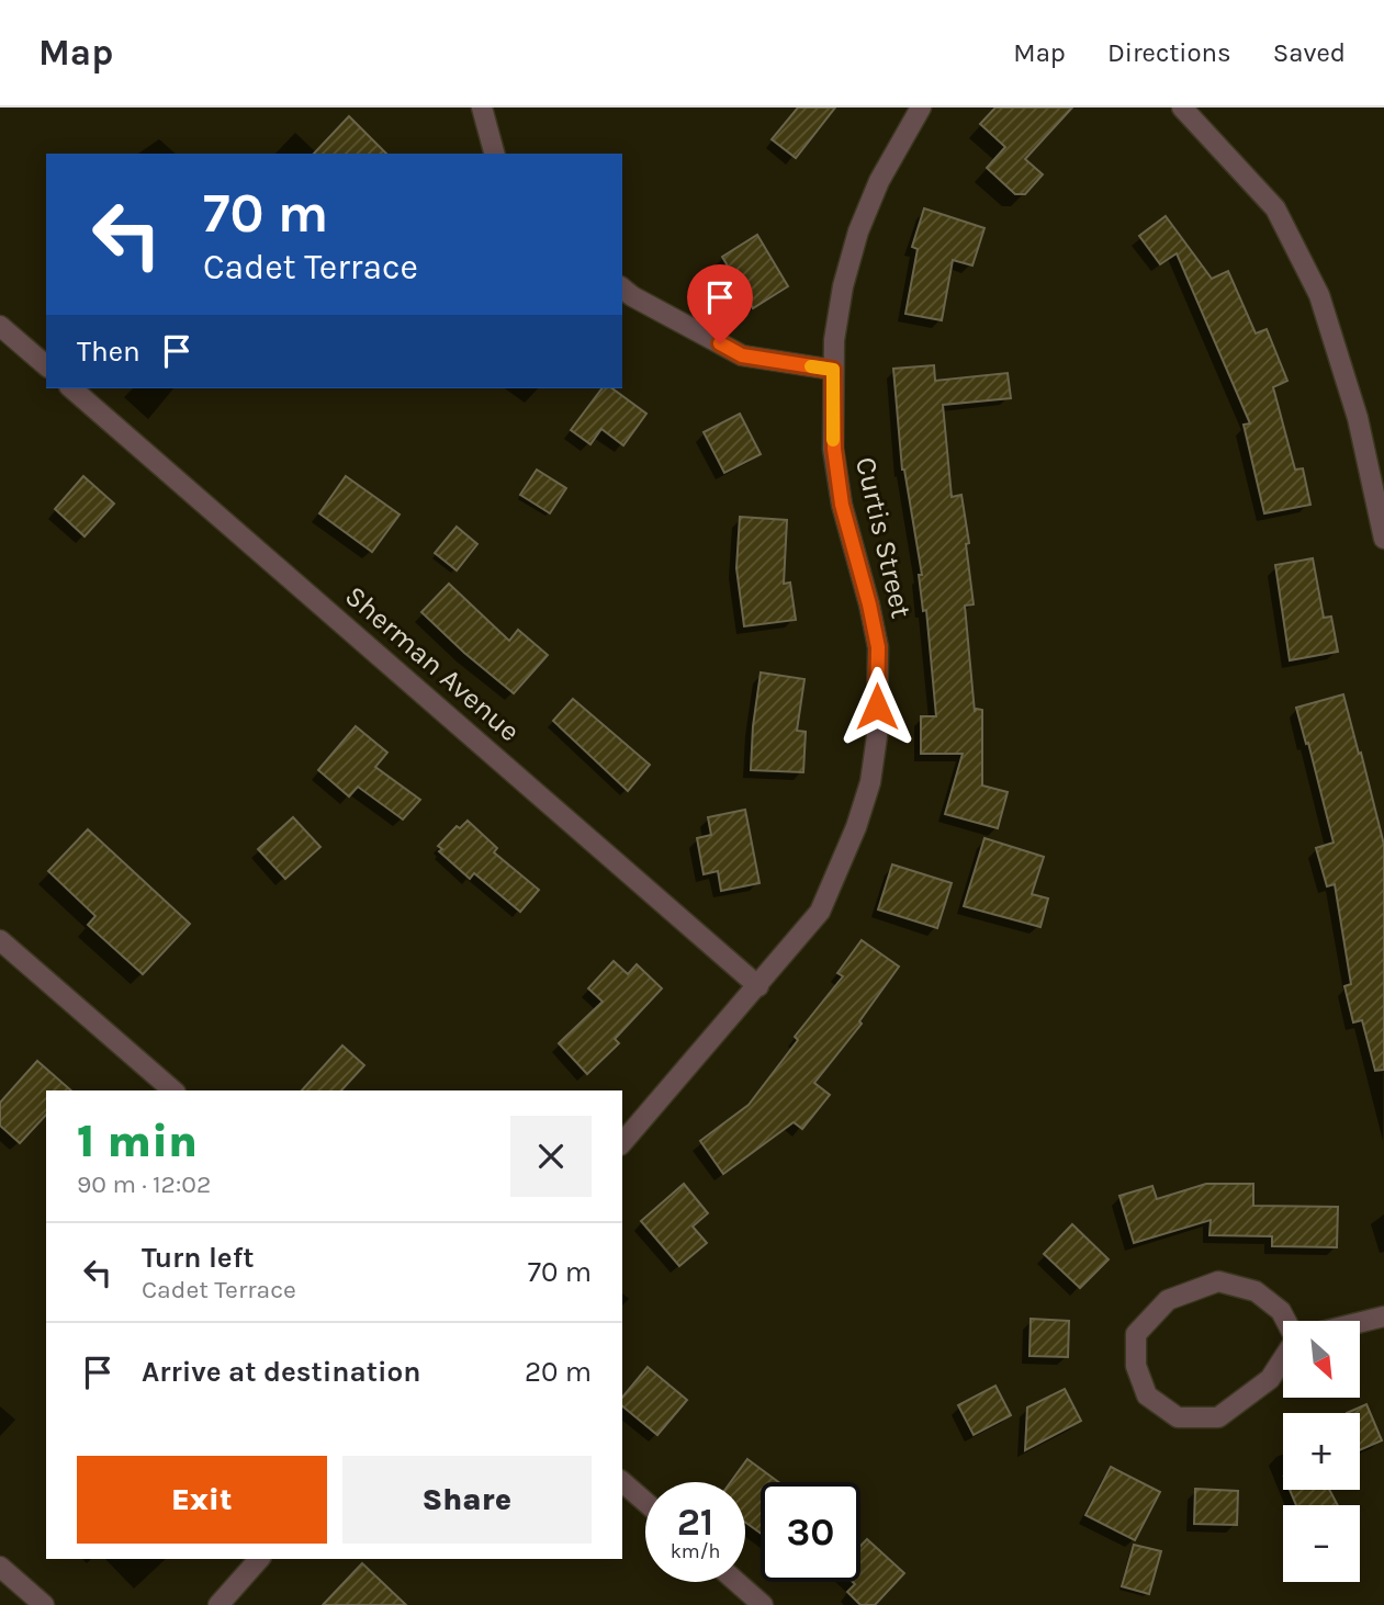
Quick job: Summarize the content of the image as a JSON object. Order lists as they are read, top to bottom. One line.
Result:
{"streets":{"street":["Curtis Street","Sherman Avenue"]},"crossings":[["Curtis Street","Sherman Avenue"]],"north":"bottom right","page":{"header":"Map","nav":["Map","Directions","Saved"],"turn":["70 m","Cadet Terrace"],"then":"Then","heading":["1 min","90 m · 12:02"],"list":[{"name":"Turn left","note":"Cadet Terrace","value":"70 m"},{"name":"Arrive at destination","value":"20 m"}],"map_buttons":["+","−"],"buttons":["Exit","Share"],"speed":"21 km/h","limit":"30"}}
